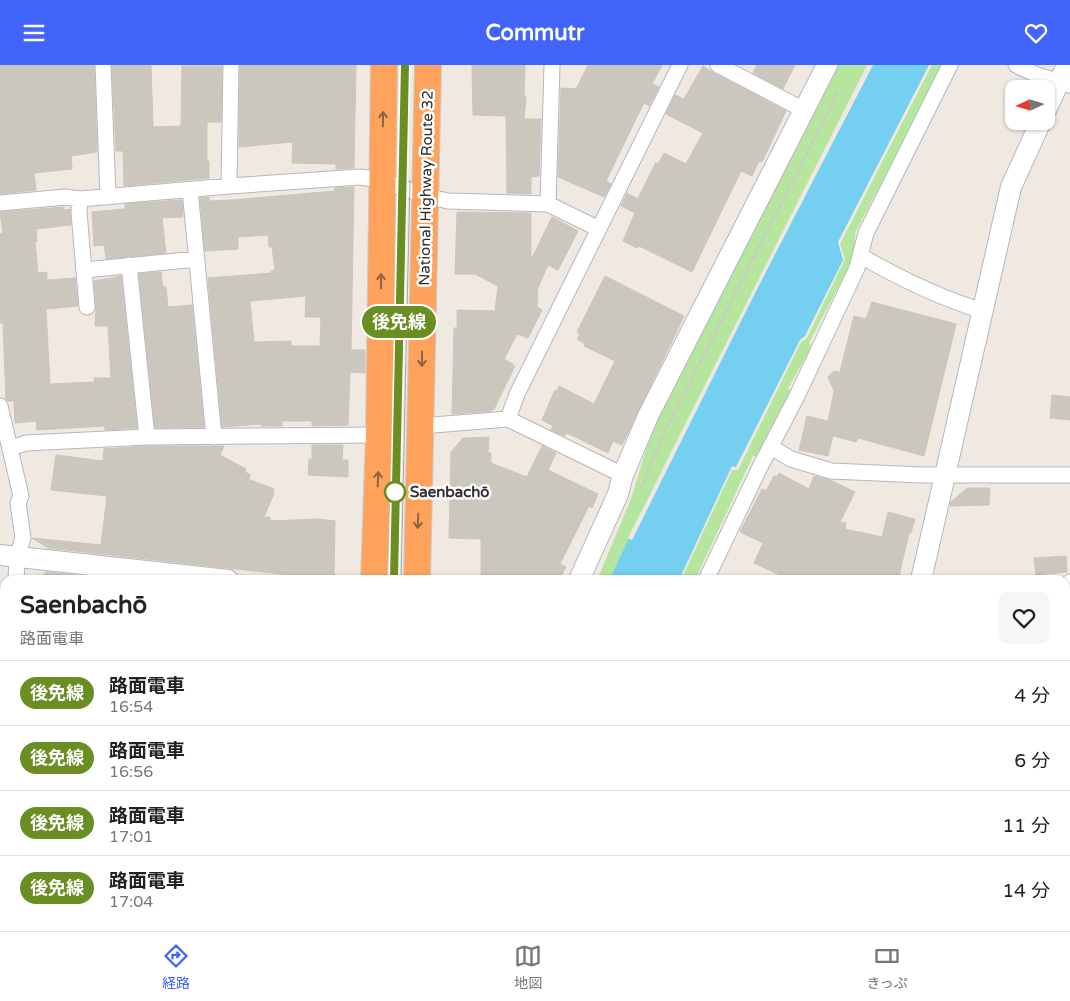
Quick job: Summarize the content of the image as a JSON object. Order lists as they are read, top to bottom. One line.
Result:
{"streets":{"highway":["National Highway Route 32"]},"places":["Saenbachō"],"lines":["tram line 後免線"],"north":"left","page":{"header":"Commutr","on_map":"後免線","heading":["Saenbachō","路面電車"],"list":[{"mark":"後免線","name":"路面電車","note":"16:54","value":"4 分"},{"mark":"後免線","name":"路面電車","note":"16:56","value":"6 分"},{"mark":"後免線","name":"路面電車","note":"17:01","value":"11 分"},{"mark":"後免線","name":"路面電車","note":"17:04","value":"14 分"}],"tabs":["経路","地図","きっぷ"]}}
